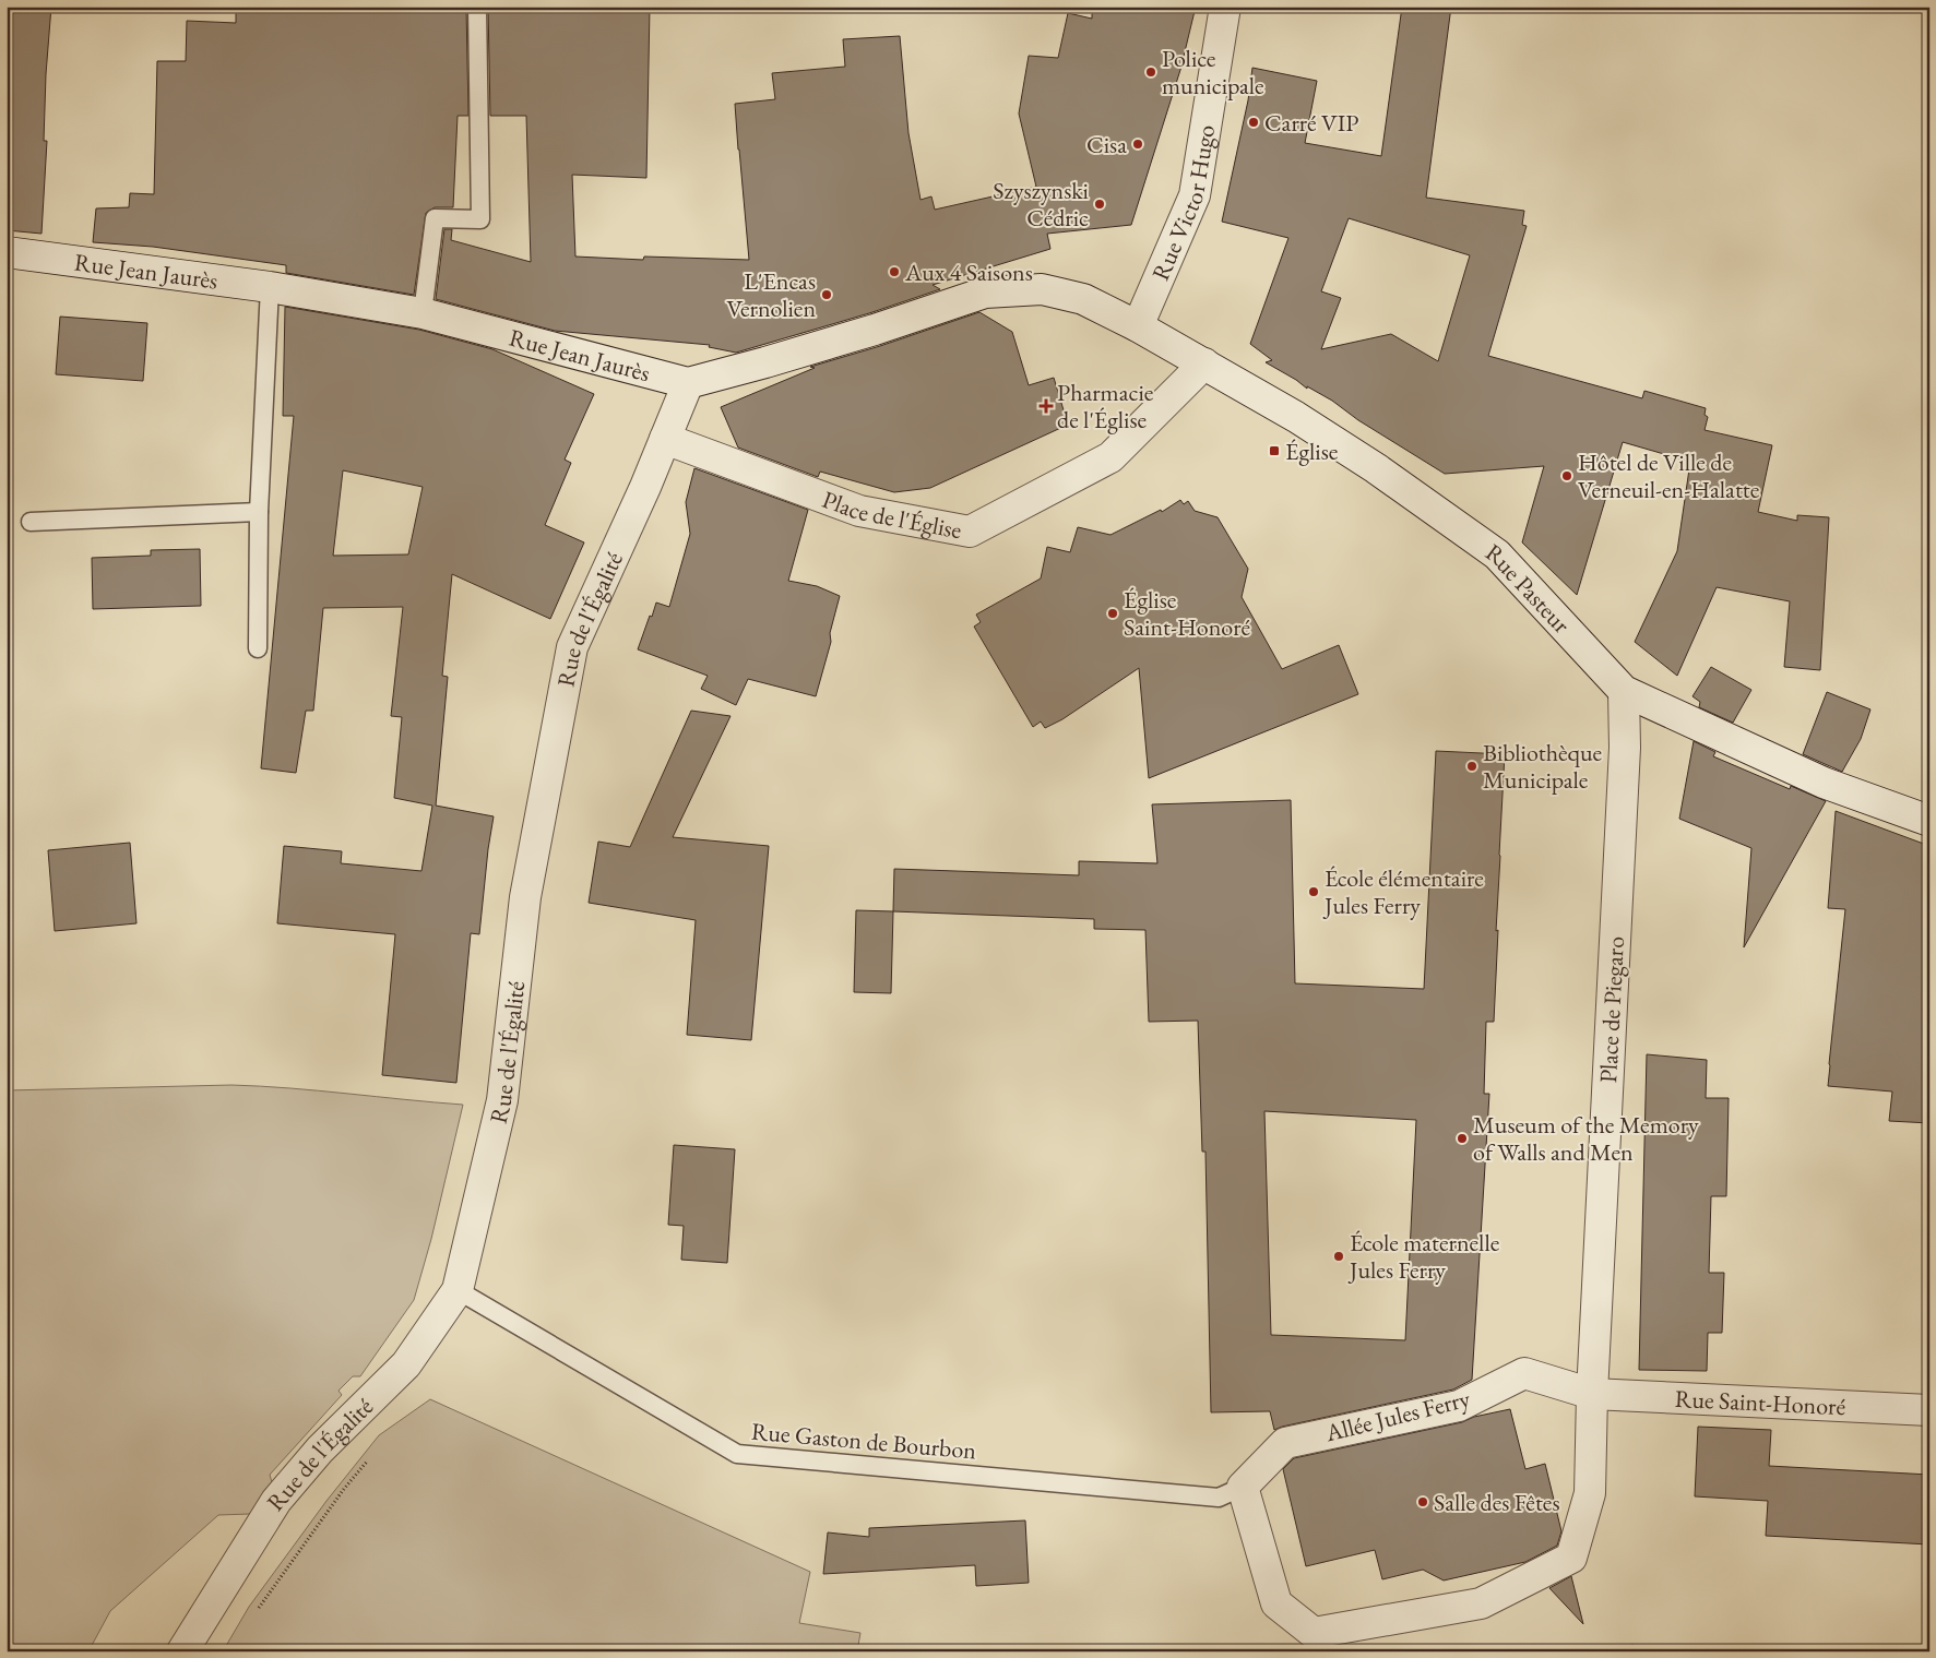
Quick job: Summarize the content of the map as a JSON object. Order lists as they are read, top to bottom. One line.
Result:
{"streets":{"street":["Rue Victor Hugo","Rue Jean Jaurès","Place de l'Église","Rue Pasteur","Rue de l'Égalité","Place de Piegaro","Rue Saint-Honoré","Allée Jules Ferry"],"lane":["Rue Gaston de Bourbon"]},"crossings":[["Rue Victor Hugo","Rue Jean Jaurès"],["Rue Victor Hugo","Rue Pasteur"],["Rue Jean Jaurès","Rue Pasteur"],["Rue Jean Jaurès","Rue de l'Égalité"],["Place de l'Église","Rue Pasteur"],["Place de l'Église","Rue de l'Égalité"],["Rue Pasteur","Place de Piegaro"],["Rue de l'Égalité","Rue Gaston de Bourbon"],["Place de Piegaro","Rue Saint-Honoré"],["Place de Piegaro","Allée Jules Ferry"],["Rue Saint-Honoré","Allée Jules Ferry"],["Allée Jules Ferry","Rue Gaston de Bourbon"]],"places":{"other":["Police municipale","Carré VIP","Cisa","Szyszynski Cédric","Aux 4 Saisons","L'Encas Vernolien","Hôtel de Ville de Verneuil-en-Halatte","Église Saint-Honoré","Bibliothèque Municipale","École élémentaire Jules Ferry","Museum of the Memory of Walls and Men","École maternelle Jules Ferry","Salle des Fêtes"],"health":["Pharmacie de l'Église"],"transit":["Église"]}}
